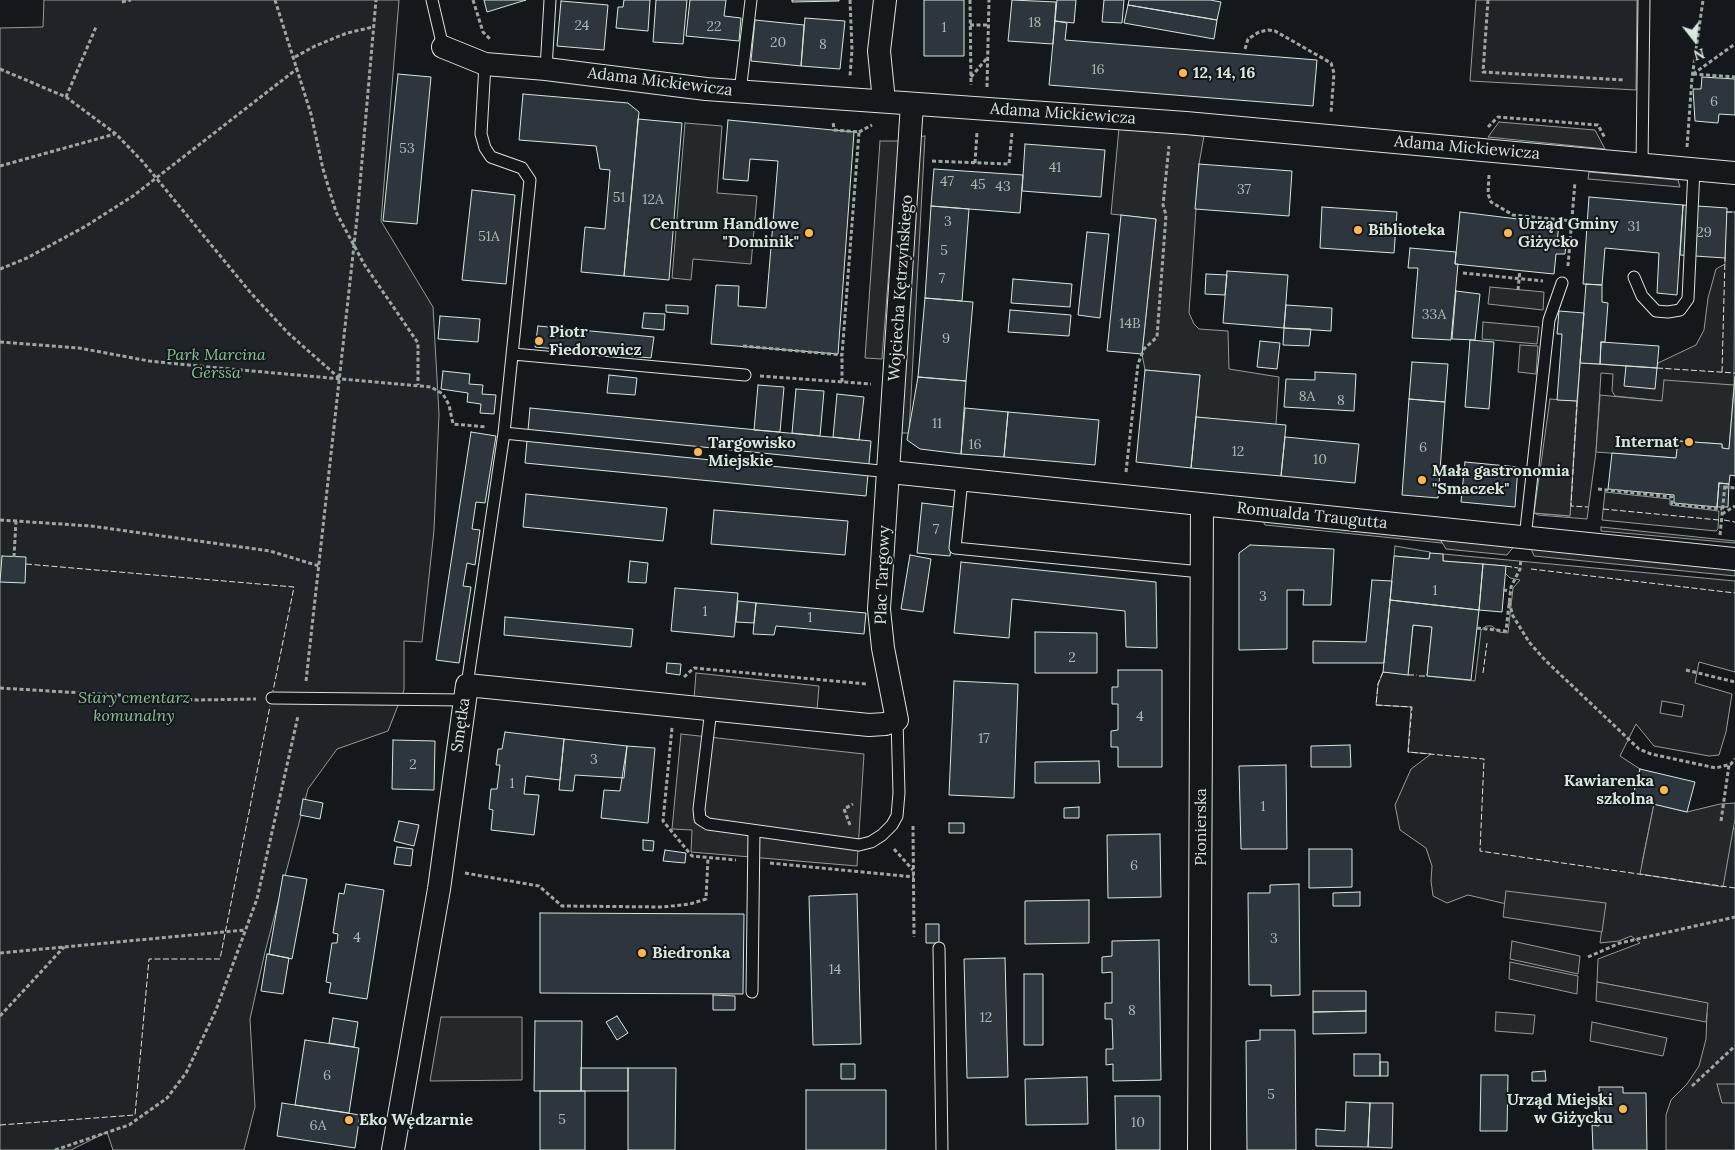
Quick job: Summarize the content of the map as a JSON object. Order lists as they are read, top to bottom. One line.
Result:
{"streets":{"street":["Adama Mickiewicza","Wojciecha Kętrzyńskiego","Romualda Traugutta","Plac Targowy","Smętka","Pionierska"]},"crossings":[["Adama Mickiewicza","Wojciecha Kętrzyńskiego"],["Adama Mickiewicza","Smętka"],["Wojciecha Kętrzyńskiego","Romualda Traugutta"],["Wojciecha Kętrzyńskiego","Plac Targowy"],["Romualda Traugutta","Plac Targowy"],["Romualda Traugutta","Pionierska"]],"parks":["Park Marcina Gerssa","Stary cmentarz komunalny"],"places":["12, 14, 16","Biblioteka","Centrum Handlowe \"Dominik\"","Urząd Gminy Giżycko","Piotr Fiedorowicz","Internat","Targowisko Miejskie","Mała gastronomia \"Smaczek\"","Kawiarenka szkolna","Biedronka","Urząd Miejski w Giżycku","Eko Wędzarnie"],"house_numbers":["18","24","22","1","20","8","16","6","53","41","47","45","43","37","51","12A","3","31","29","51A","5","7","33A","14B","9","8A","8","11","16","6","12","10","7","1","3","1","1","2","4","17","3","2","1","1","6","4","3","14","8","12","6","5","5","10","6A"],"north":"bottom"}
